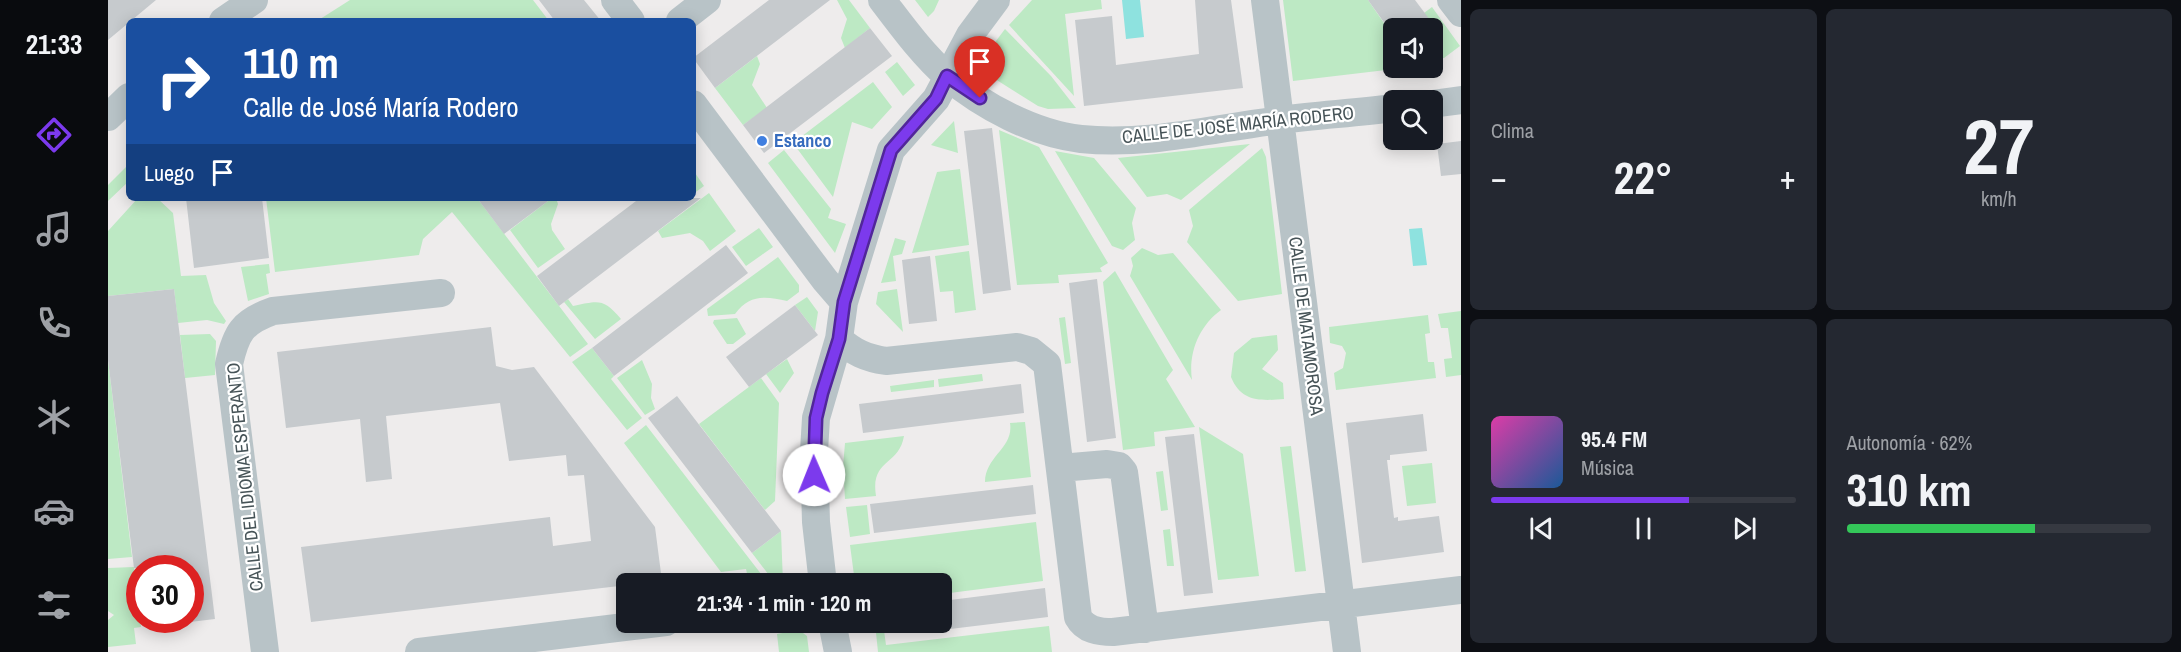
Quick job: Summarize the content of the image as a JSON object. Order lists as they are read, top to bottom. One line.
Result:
{"streets":{"street":["CALLE DE JOSÉ MARÍA RODERO","CALLE DE MATAMOROSA","CALLE DEL IDIOMA ESPERANTO"]},"crossings":[["CALLE DE JOSÉ MARÍA RODERO","CALLE DE MATAMOROSA"]],"places":["Estanco"],"page":{"tabs":"21:33","tile":["Clima",["27","km/h"],["Autonomía · 62%","310 km"]],"turn":["110 m","Calle de José María Rodero"],"then":"Luego","heat":["−","22°","+"],"song":["95.4 FM","Música"],"limit":"30","trip":"21:34 · 1 min · 120 m"}}
